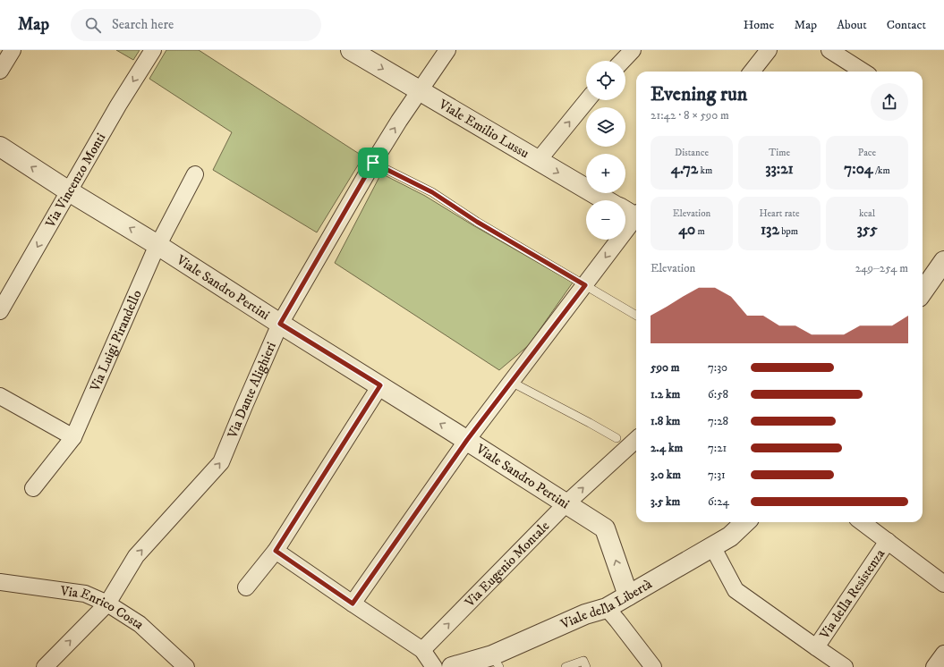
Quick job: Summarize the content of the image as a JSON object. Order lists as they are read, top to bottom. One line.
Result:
{"streets":{"street":["Viale Emilio Lussu","Via Vincenzo Monti","Viale Sandro Pertini","Via Luigi Pirandello","Via Dante Alighieri","Via Eugenio Montale","Via della Resistenza","Viale della Libertà","Via Enrico Costa"]},"crossings":[["Viale Emilio Lussu","Via Dante Alighieri"],["Via Vincenzo Monti","Viale Sandro Pertini"],["Viale Sandro Pertini","Via Luigi Pirandello"],["Viale Sandro Pertini","Via Dante Alighieri"],["Viale Sandro Pertini","Via Eugenio Montale"],["Viale Sandro Pertini","Viale della Libertà"],["Via Dante Alighieri","Via Enrico Costa"]],"one_way":["Viale Emilio Lussu","Via Vincenzo Monti","Viale Sandro Pertini"],"page":{"header":"Map","search":"Search here","nav":["Home","Map","About","Contact"],"map_buttons":["+","−"],"heading":["Evening run","21:42 · 8 × 590 m"],"stats":[["Distance","4.72 km"],["Time","33:21"],["Pace","7:04 /km"],["Elevation","40 m"],["Heart rate","132 bpm"],["kcal","355"]],"chart":["Elevation","249–254 m"],"list":[{"name":"590 m","note":"7:30"},{"name":"1.2 km","note":"6:58"},{"name":"1.8 km","note":"7:28"},{"name":"2.4 km","note":"7:21"},{"name":"3.0 km","note":"7:31"},{"name":"3.5 km","note":"6:24"}]}}
